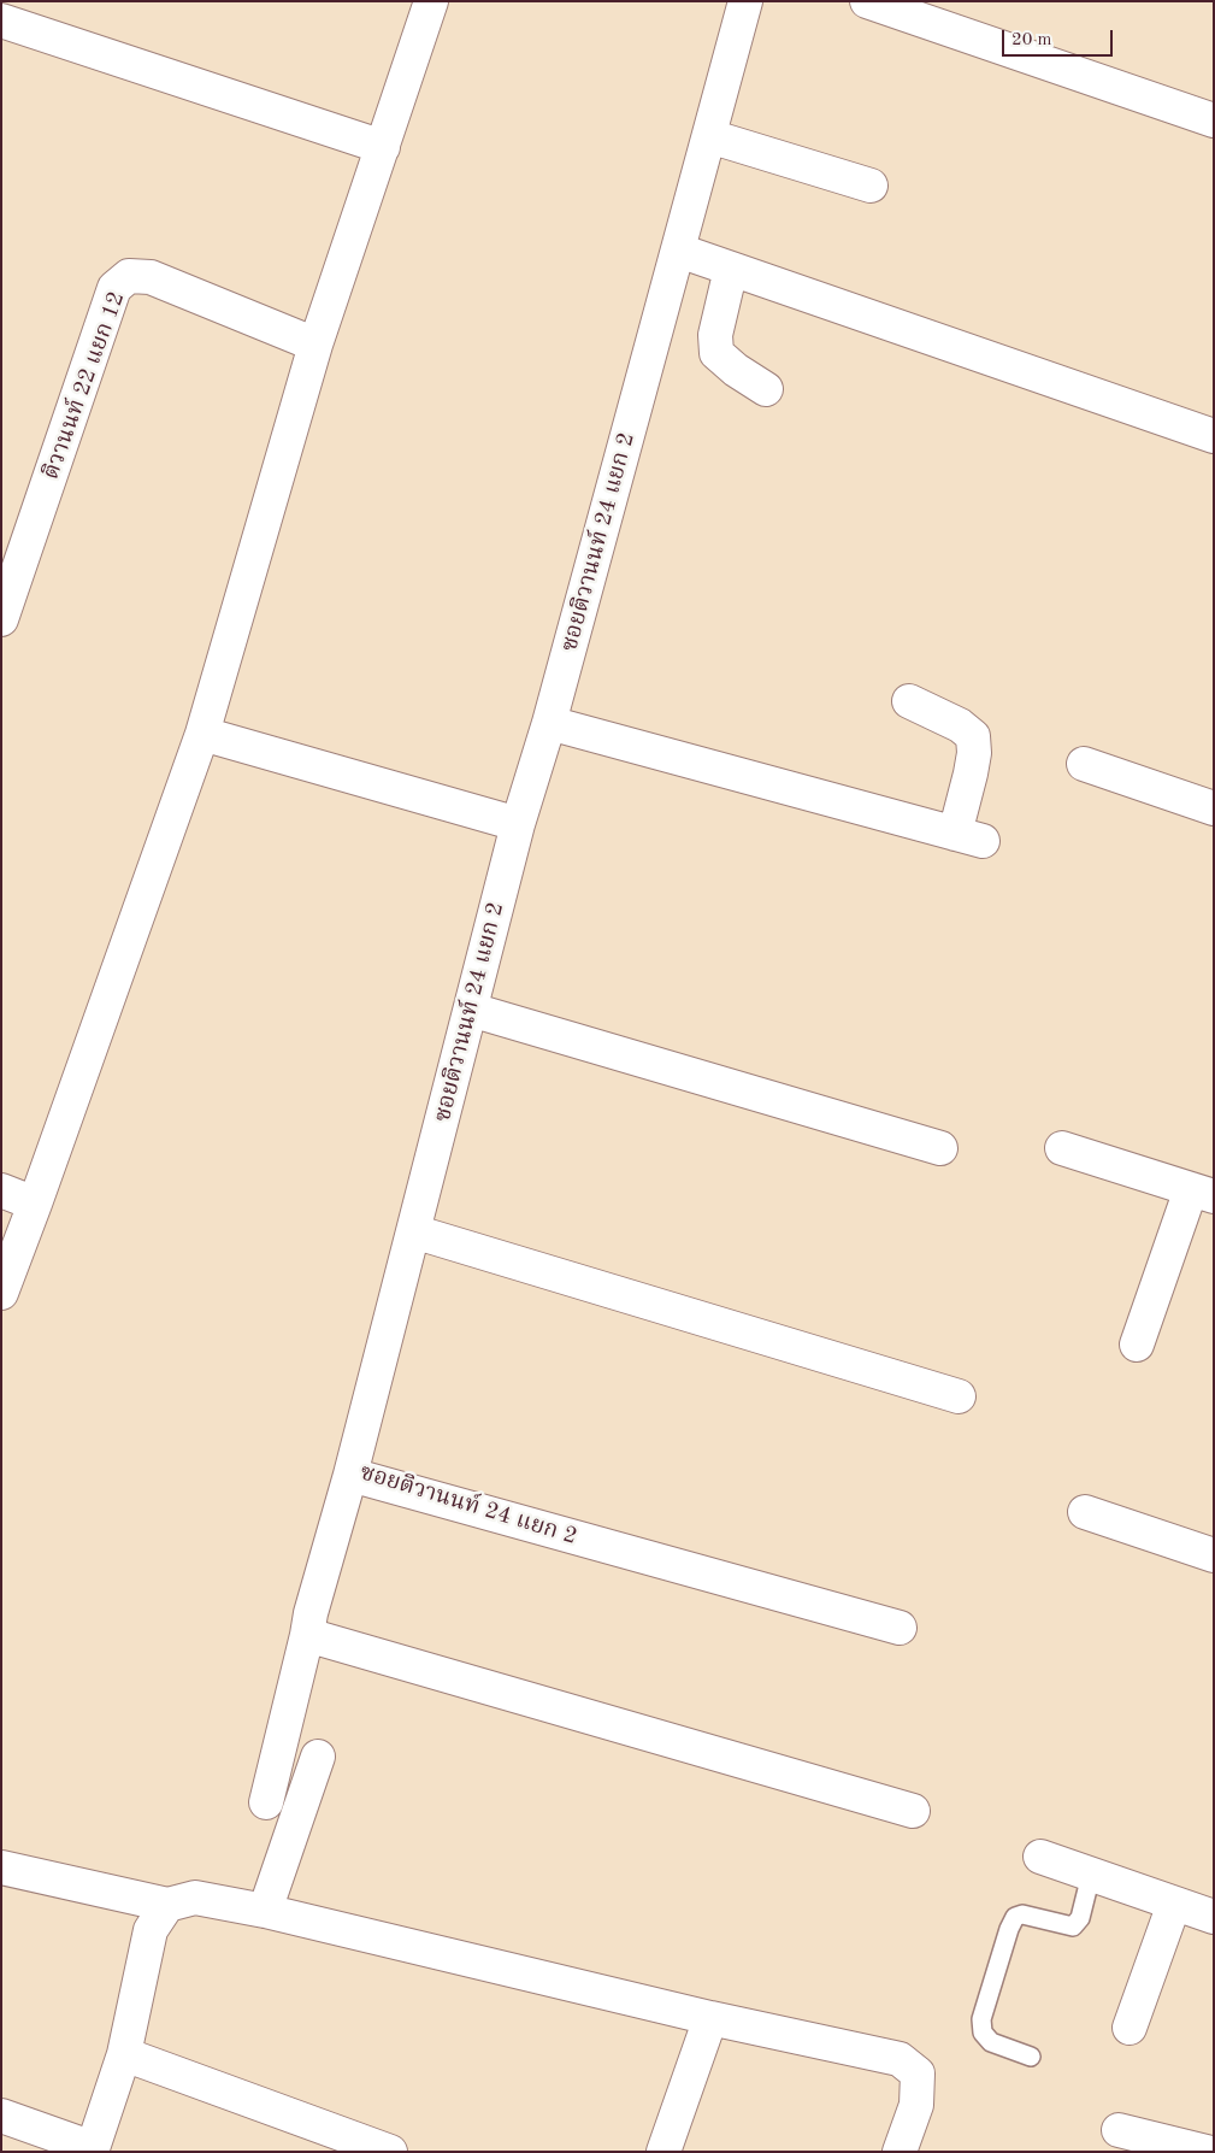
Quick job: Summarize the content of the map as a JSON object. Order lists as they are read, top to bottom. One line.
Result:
{"streets":{"street":["ติวานนท์ 22 แยก 12","ซอยติวานนท์ 24 แยก 2"]},"scale_bar":"20 m"}
